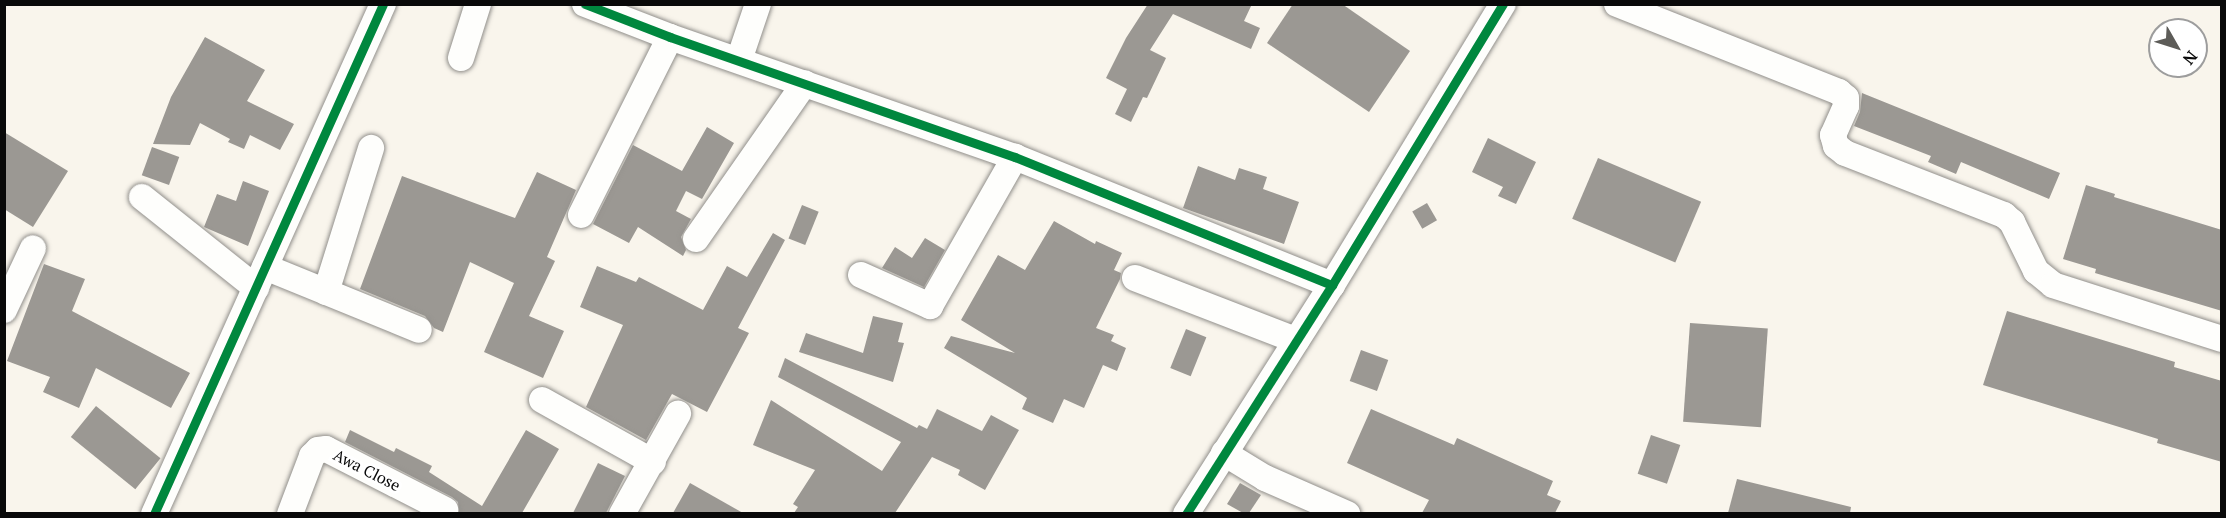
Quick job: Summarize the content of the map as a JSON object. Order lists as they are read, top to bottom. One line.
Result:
{"streets":{"street":["Awa Close"]},"north":"bottom right"}
